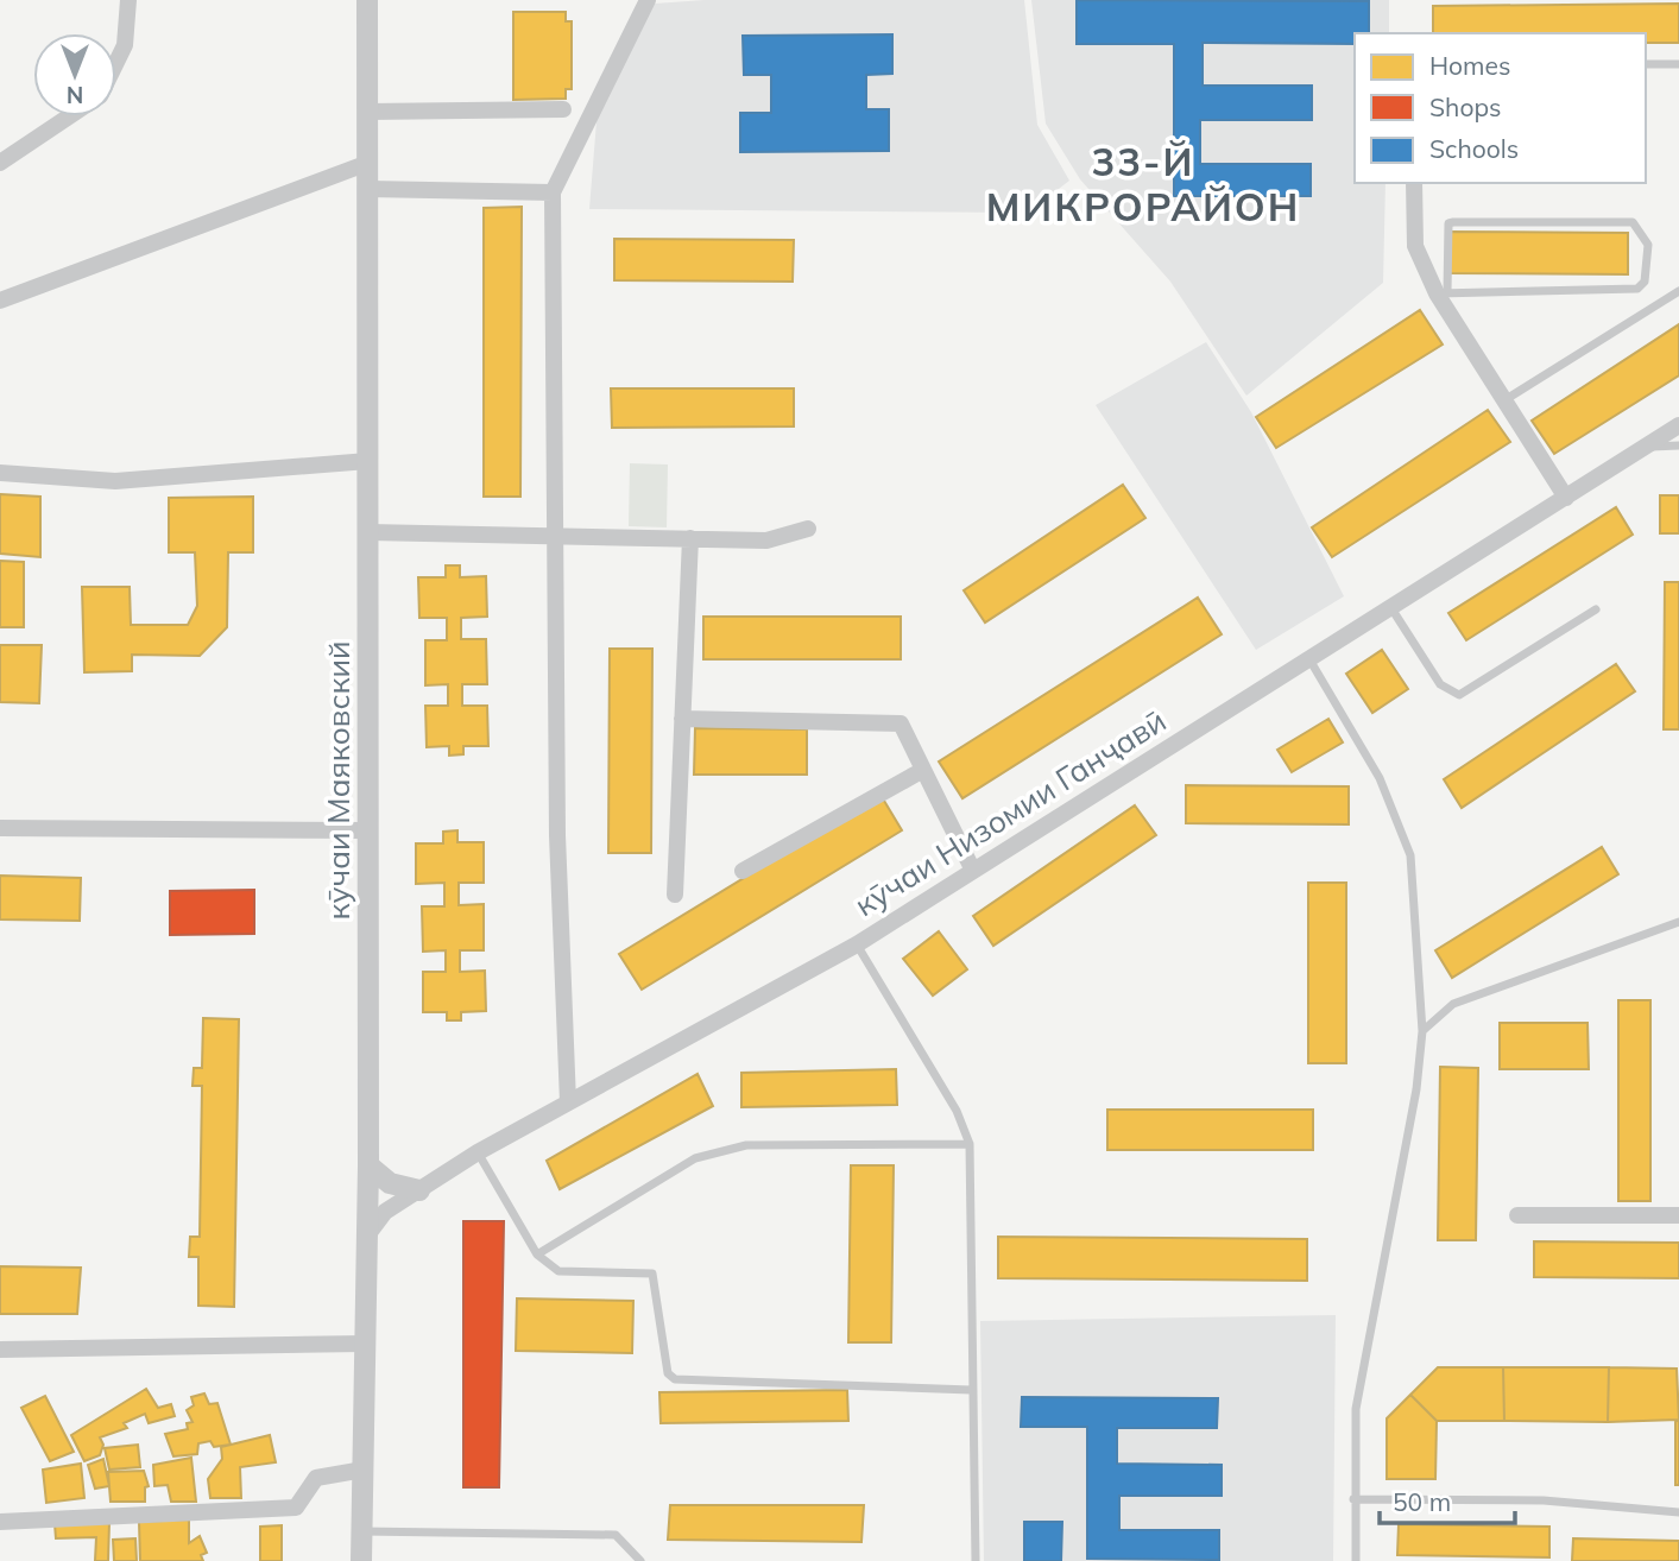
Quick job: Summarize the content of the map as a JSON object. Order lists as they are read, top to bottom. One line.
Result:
{"streets":{"street":["кӯчаи Маяковский","кӯчаи Низомии Ганҷавӣ"]},"crossings":[["кӯчаи Маяковский","кӯчаи Низомии Ганҷавӣ"]],"districts":["33-Й МИКРОРАЙОН"],"legend":["Homes","Shops","Schools"],"scale_bar":"50 m","north":"bottom"}
